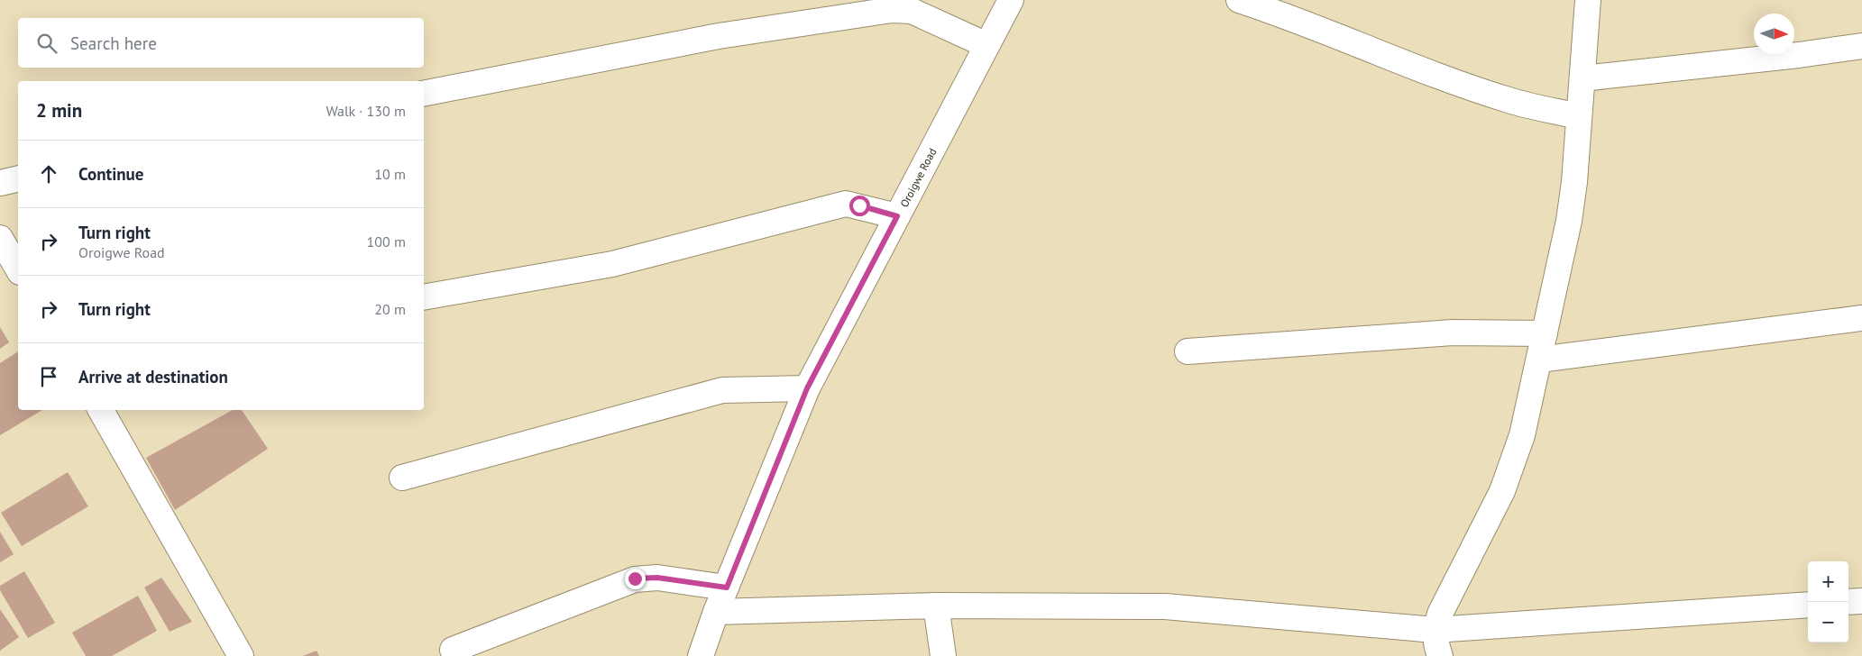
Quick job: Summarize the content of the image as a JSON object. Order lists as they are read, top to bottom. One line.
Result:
{"streets":{"street":["Oroigwe Road"]},"north":"right","page":{"search":"Search here","heading":["2 min","Walk · 130 m"],"list":[["Continue","10 m"],["Turn right","Oroigwe Road","100 m"],["Turn right","20 m"],"Arrive at destination"],"map_buttons":["+","−"]}}
